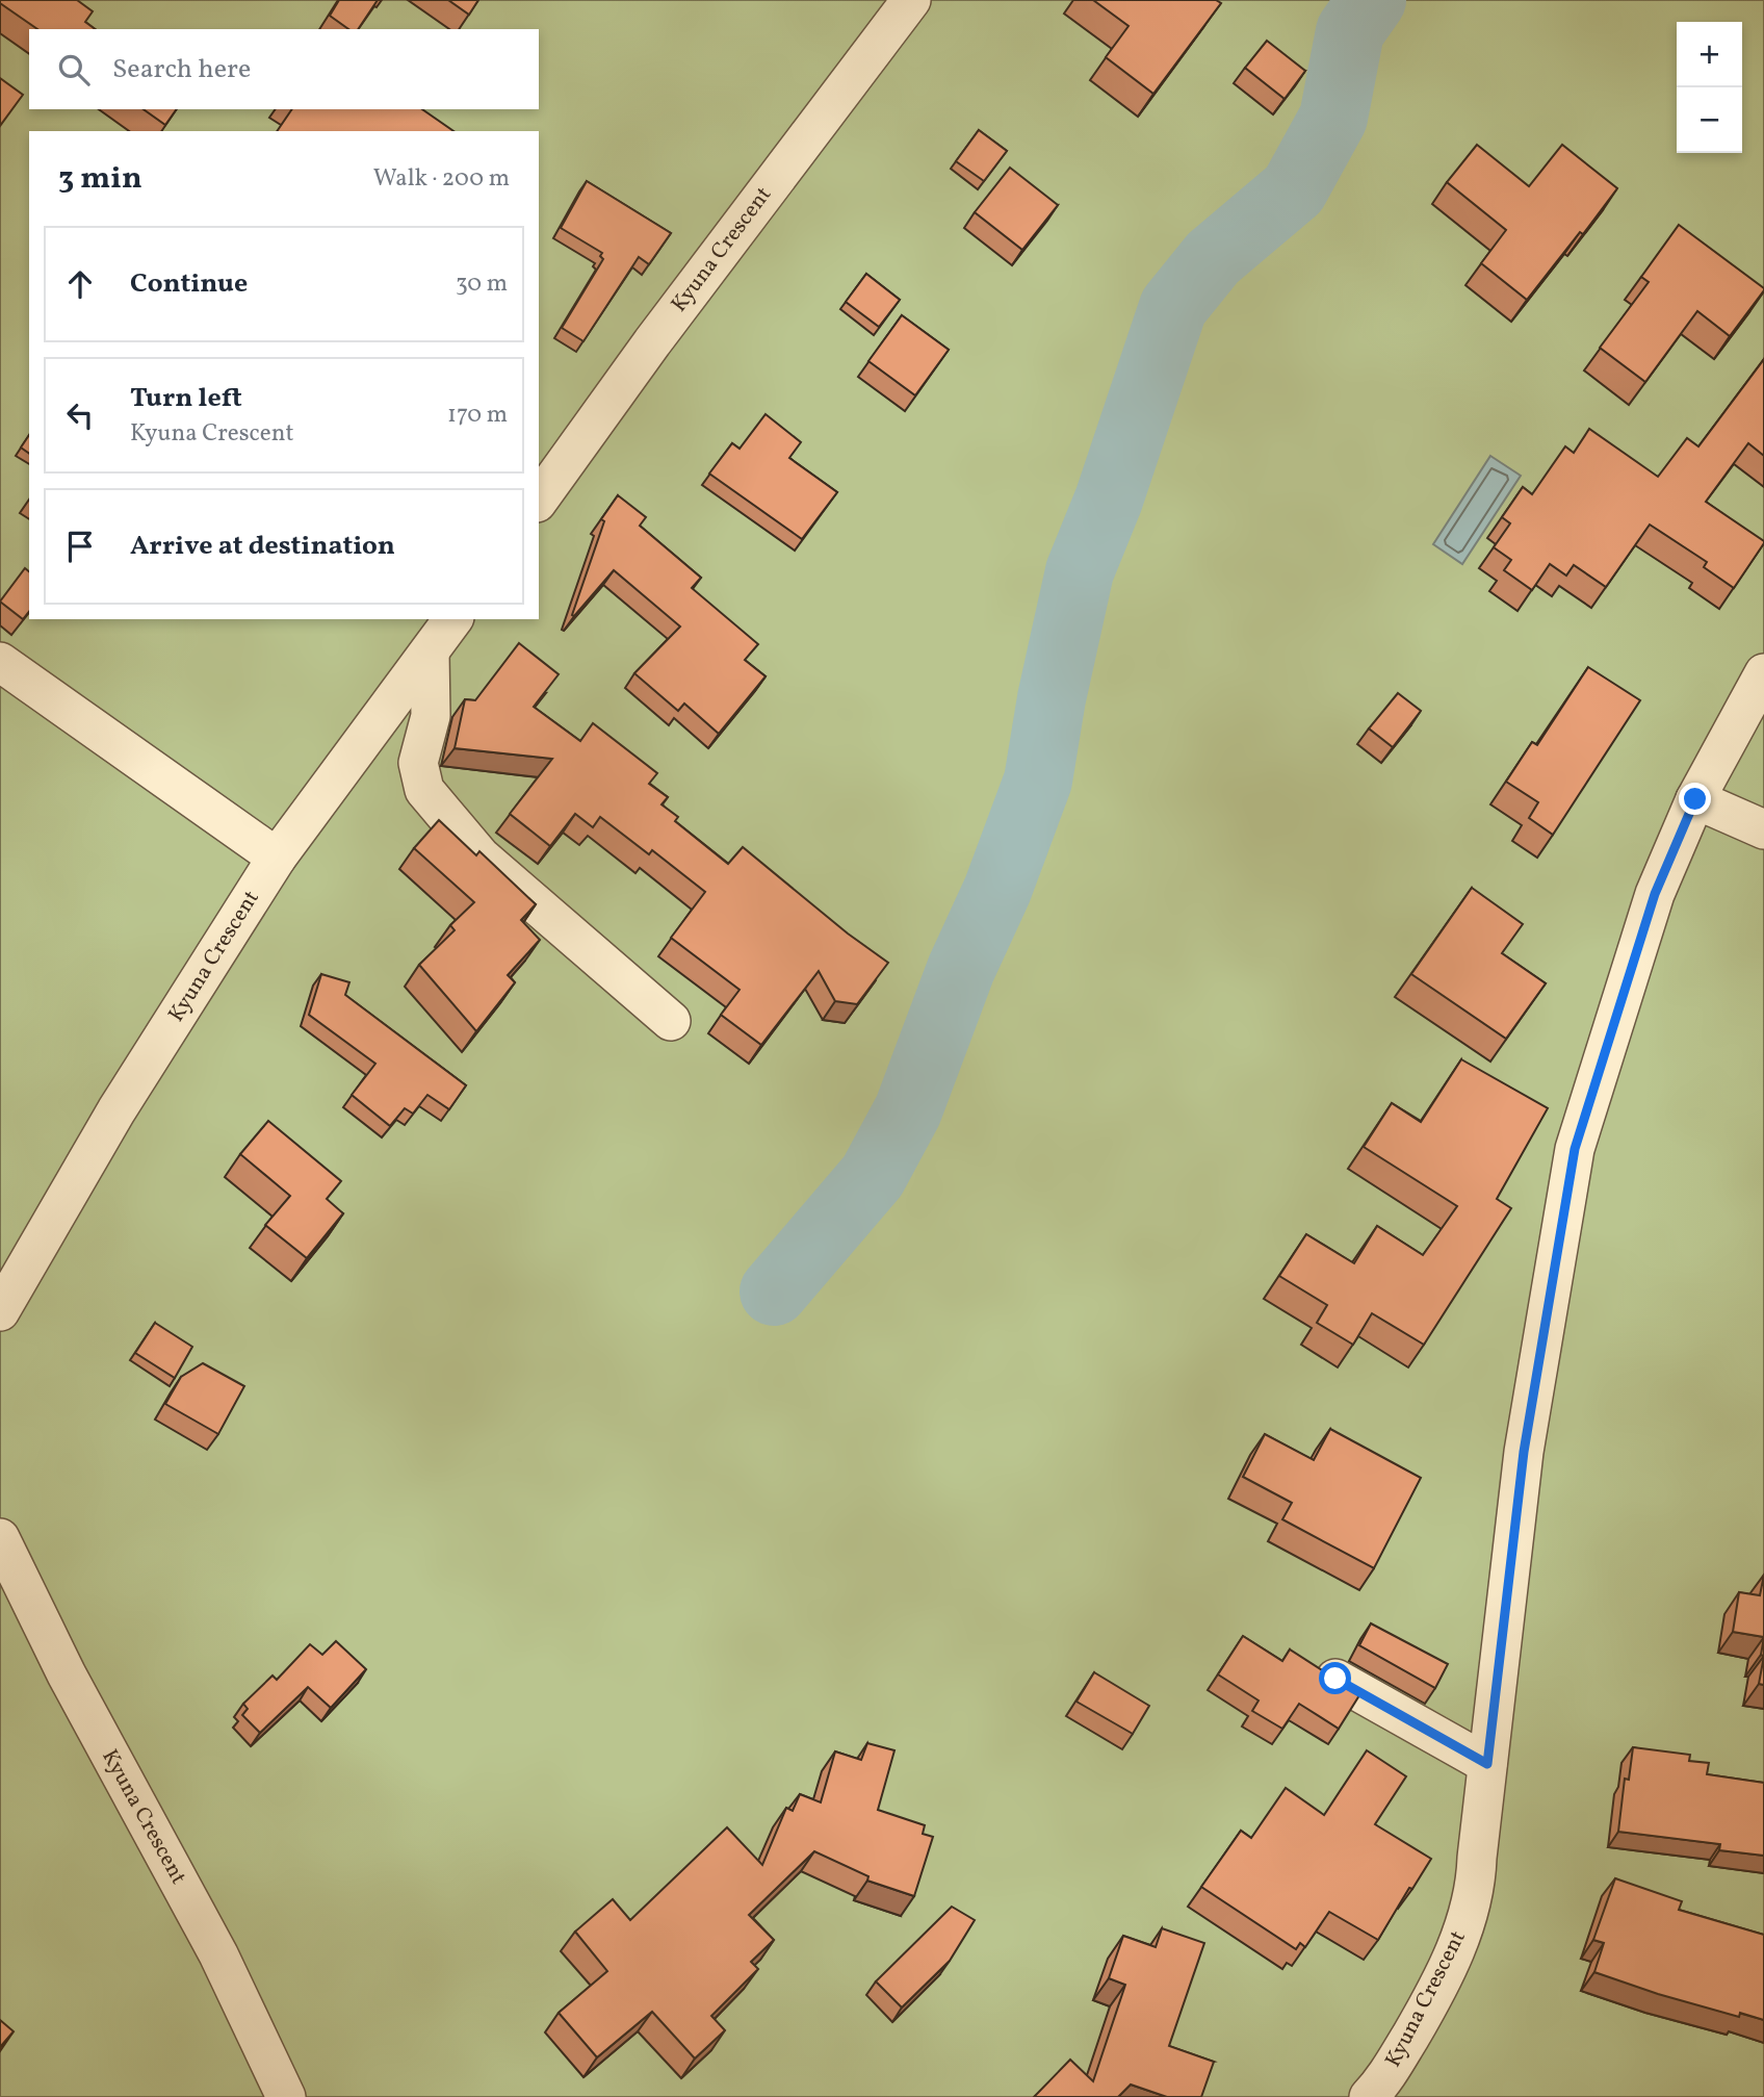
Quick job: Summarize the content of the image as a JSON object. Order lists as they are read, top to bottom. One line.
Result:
{"streets":{"street":["Kyuna Crescent"]},"page":{"map_buttons":["+","−"],"search":"Search here","heading":["3 min","Walk · 200 m"],"list":[["Continue","30 m"],["Turn left","Kyuna Crescent","170 m"],"Arrive at destination"]}}
